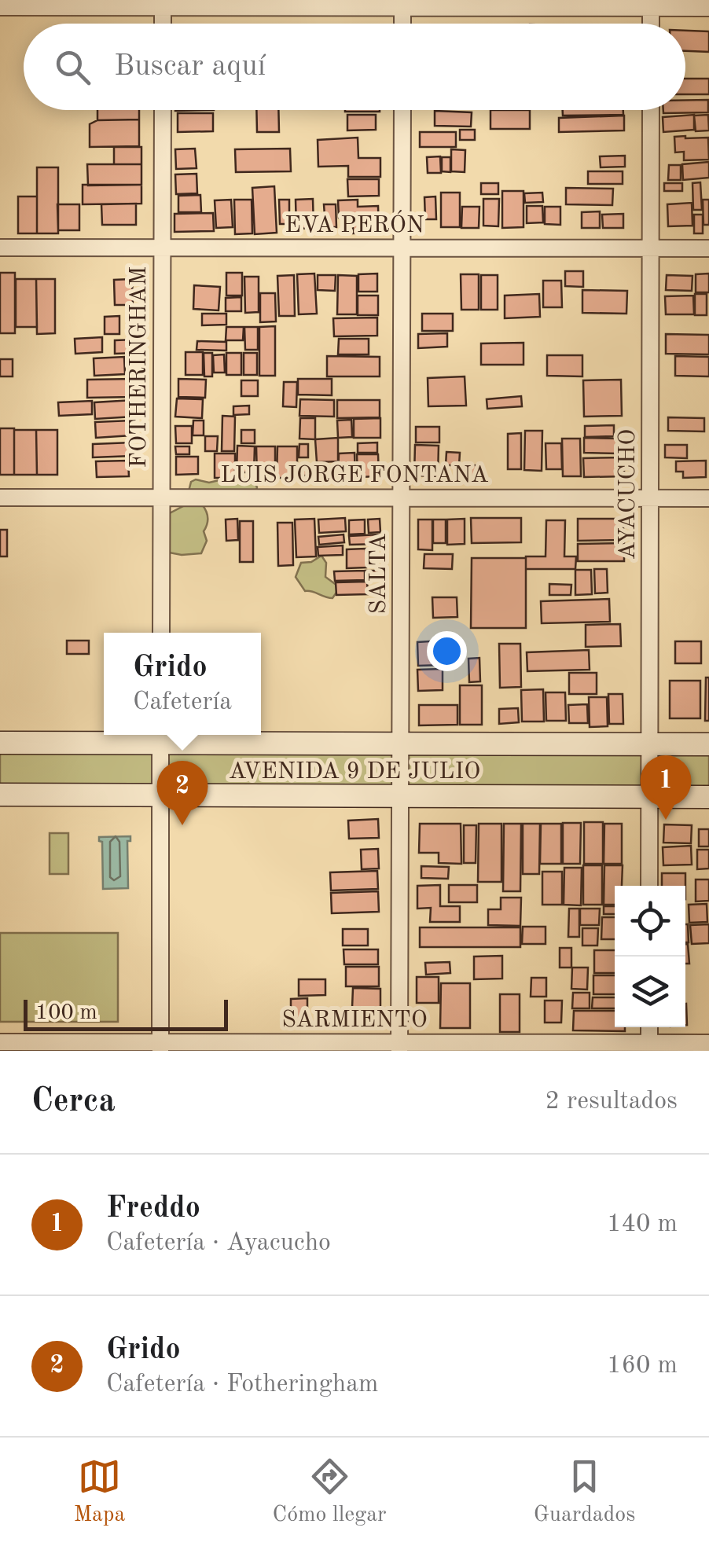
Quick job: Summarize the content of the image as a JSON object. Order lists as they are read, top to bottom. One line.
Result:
{"streets":{"main road":["AVENIDA 9 DE JULIO"],"street":["EVA PERÓN","FOTHERINGHAM","LUIS JORGE FONTANA","AYACUCHO","SALTA","SARMIENTO"]},"crossings":[["EVA PERÓN","FOTHERINGHAM"],["EVA PERÓN","AYACUCHO"],["EVA PERÓN","SALTA"],["FOTHERINGHAM","LUIS JORGE FONTANA"],["LUIS JORGE FONTANA","AYACUCHO"],["LUIS JORGE FONTANA","SALTA"],["AYACUCHO","AVENIDA 9 DE JULIO"],["SALTA","AVENIDA 9 DE JULIO"],["SALTA","SARMIENTO"]],"scale_bar":"100 m","page":{"search":"Buscar aquí","popup":["Grido","Cafetería"],"pins":["1","2"],"scale":"100 m","heading":["Cerca","2 resultados"],"list":[{"mark":"1","name":"Freddo","note":"Cafetería · Ayacucho","value":"140 m"},{"mark":"2","name":"Grido","note":"Cafetería · Fotheringham","value":"160 m"}],"nav":["Mapa","Cómo llegar","Guardados"]}}
